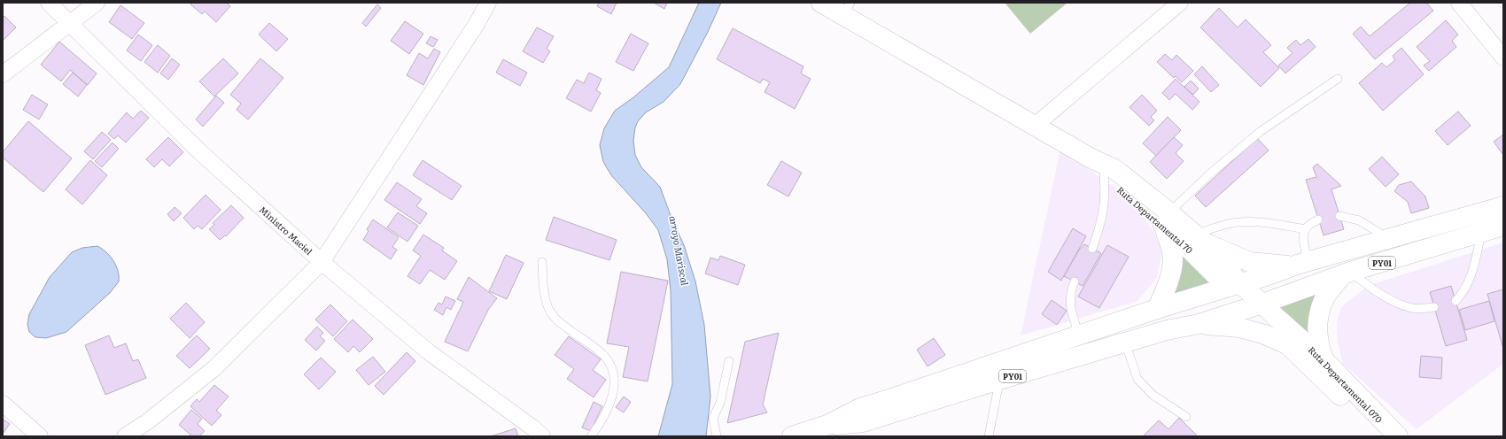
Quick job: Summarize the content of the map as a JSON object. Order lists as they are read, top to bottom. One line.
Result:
{"streets":{"main road":["Ruta Departamental 70","PY01","Ruta Departamental 070"],"street":["Ministro Maciel"]},"crossings":[["Ruta Departamental 70","PY01"],["Ruta Departamental 70","Ruta Departamental 070"],["PY01","Ruta Departamental 070"]],"water":["arroyo Mariscal"]}
